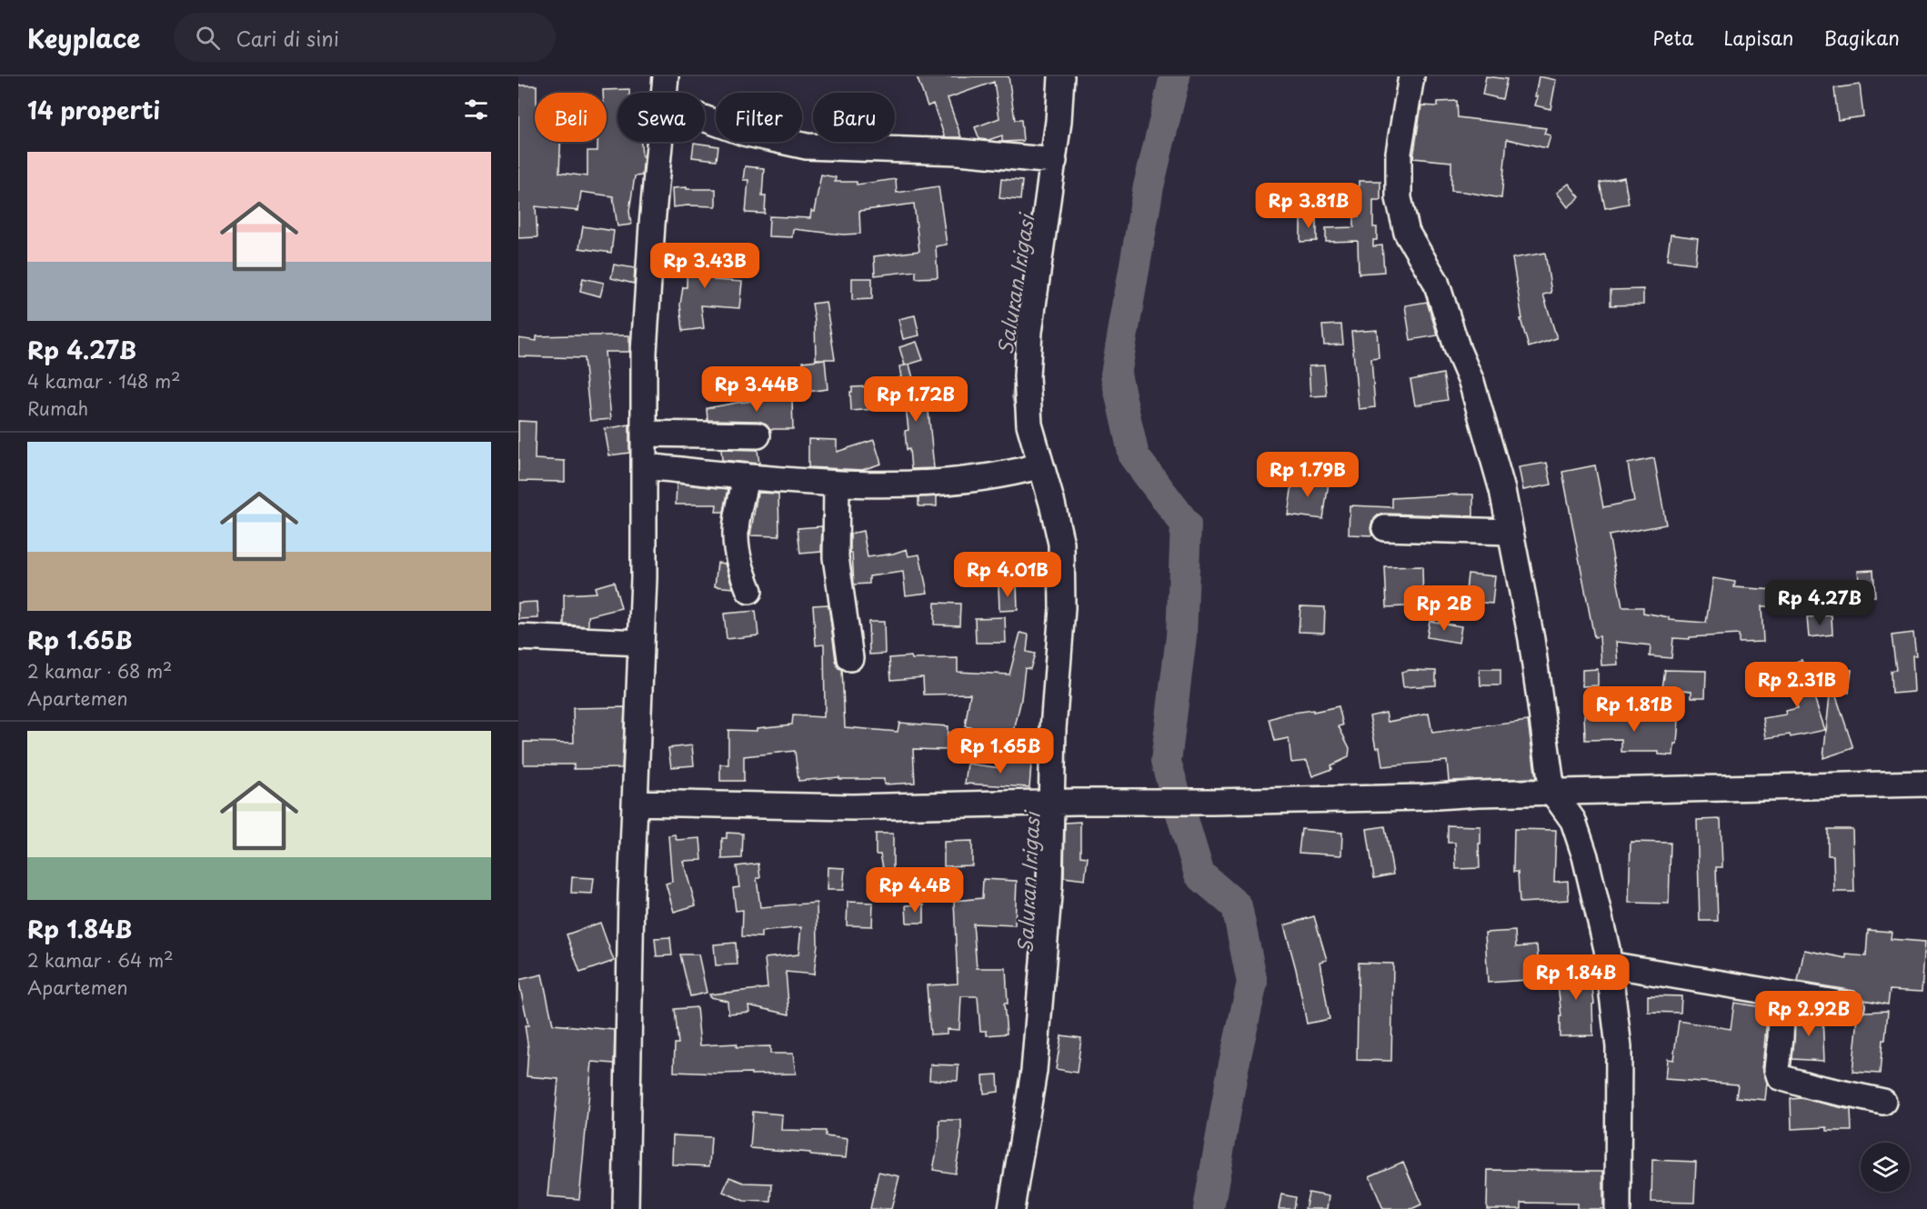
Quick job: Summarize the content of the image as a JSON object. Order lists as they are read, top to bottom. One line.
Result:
{"water":["Saluran Irigasi"],"page":{"header":"Keyplace","search":"Cari di sini","nav":["Peta","Lapisan","Bagikan"],"heading":"14 properti","chip":["Beli","Sewa","Filter","Baru"],"list":[{"name":"Rp 4.27B","note":"4 kamar · 148 m² · Rumah"},{"name":"Rp 1.65B","note":"2 kamar · 68 m² · Apartemen"},{"name":"Rp 1.84B","note":"2 kamar · 64 m² · Apartemen"}],"price":["Rp 3.81B","Rp 3.43B","Rp 3.44B","Rp 1.72B","Rp 1.79B","Rp 4.01B","Rp 4.27B","Rp 2B","Rp 2.31B","Rp 1.81B","Rp 1.65B","Rp 4.4B","Rp 1.84B","Rp 2.92B"]}}
